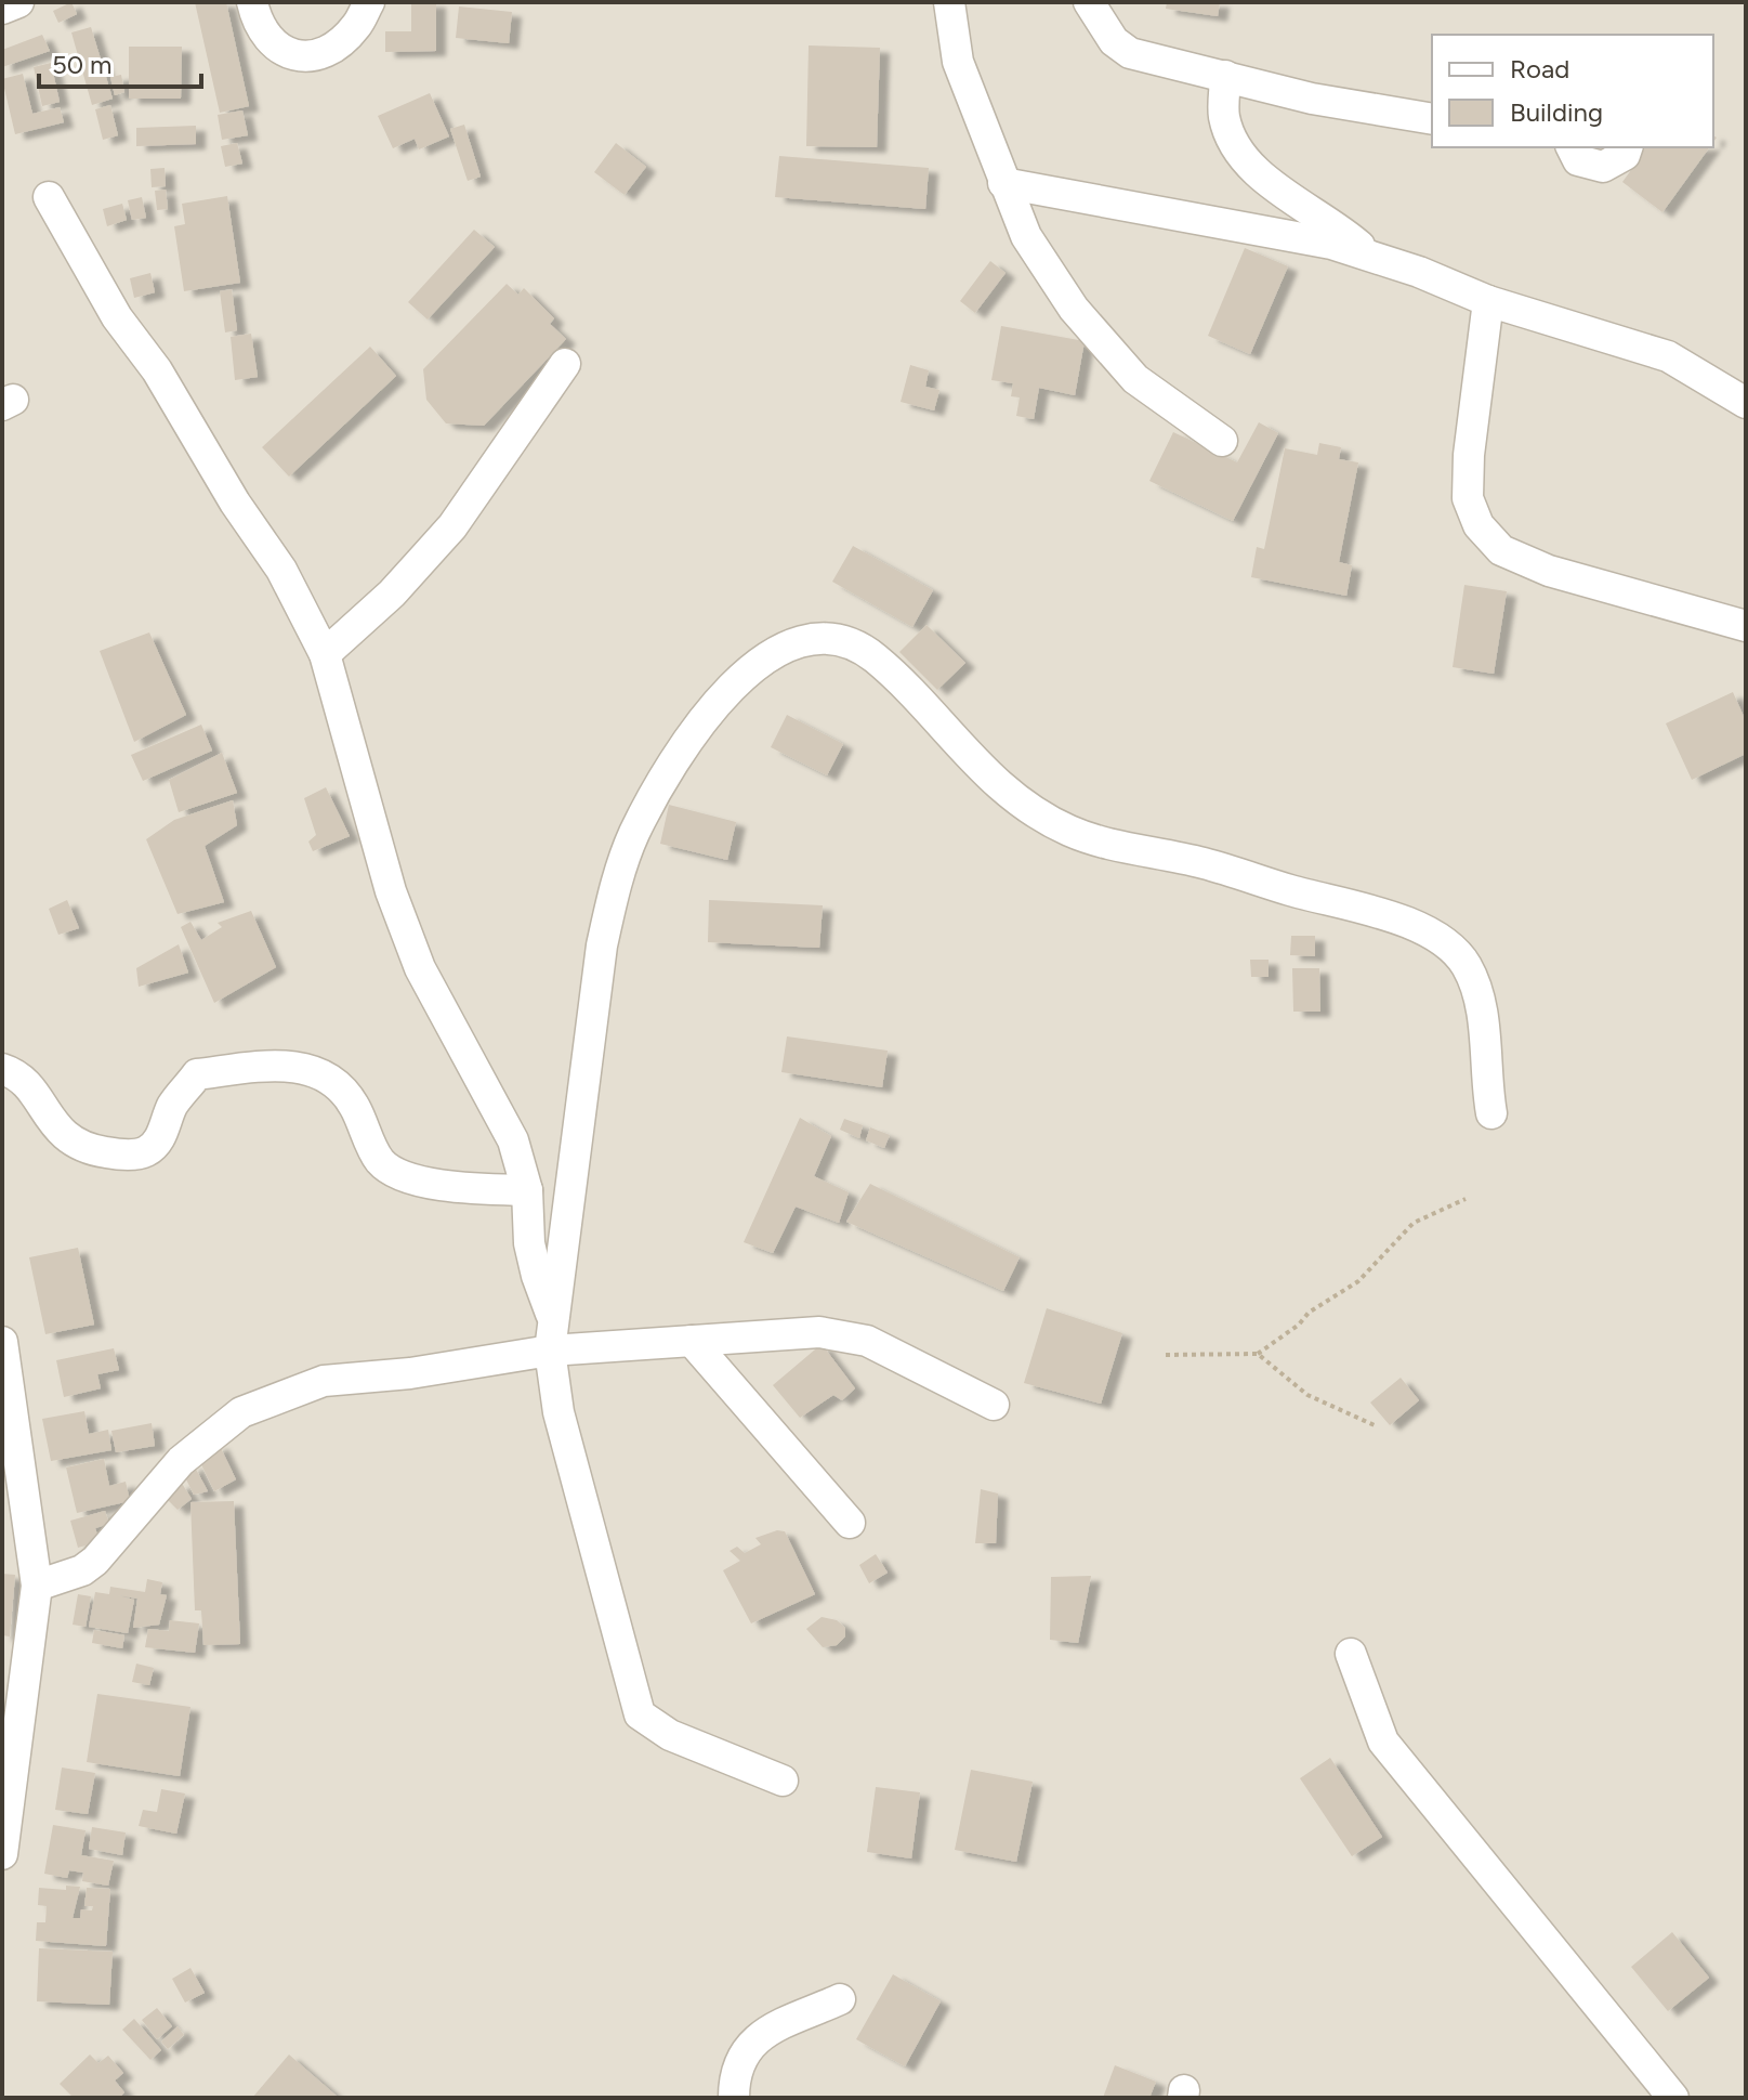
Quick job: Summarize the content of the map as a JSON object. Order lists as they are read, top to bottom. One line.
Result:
{"legend":["Road","Building"],"scale_bar":"50 m"}
